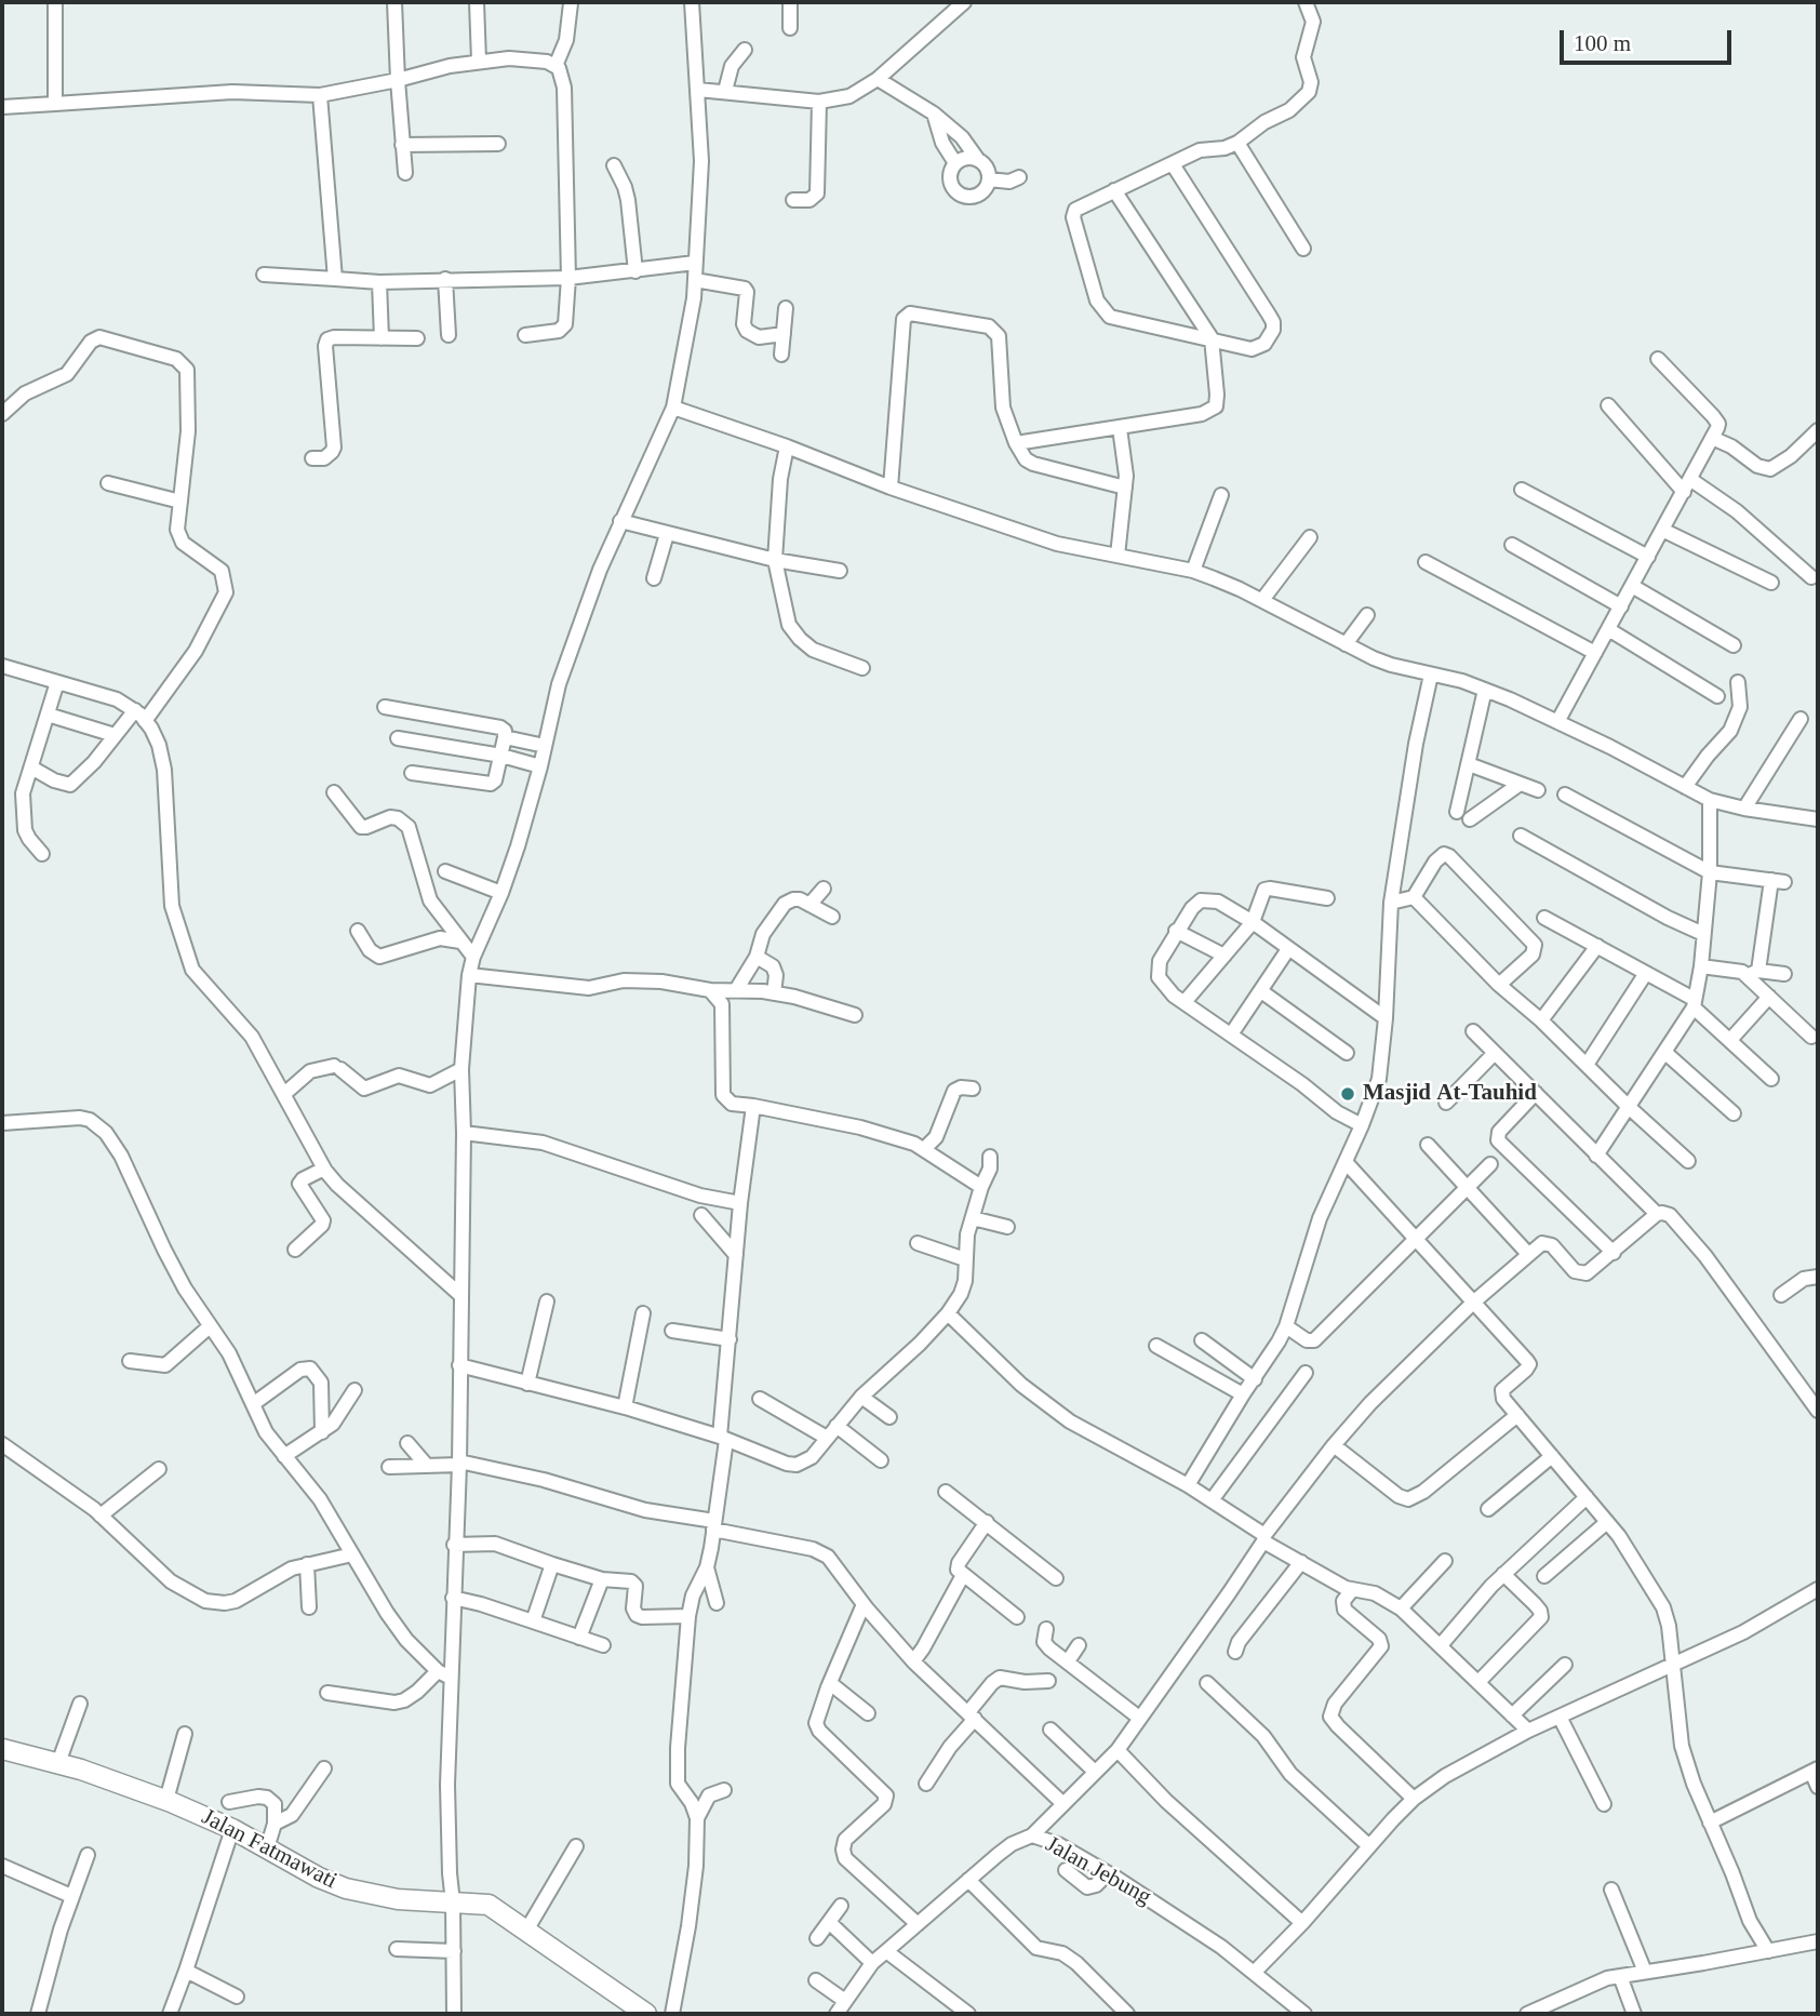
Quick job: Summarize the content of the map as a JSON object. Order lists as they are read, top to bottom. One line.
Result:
{"streets":{"street":["Jalan Fatmawati","Jalan Jebung"]},"places":["Masjid At-Tauhid"],"scale_bar":"100 m"}
